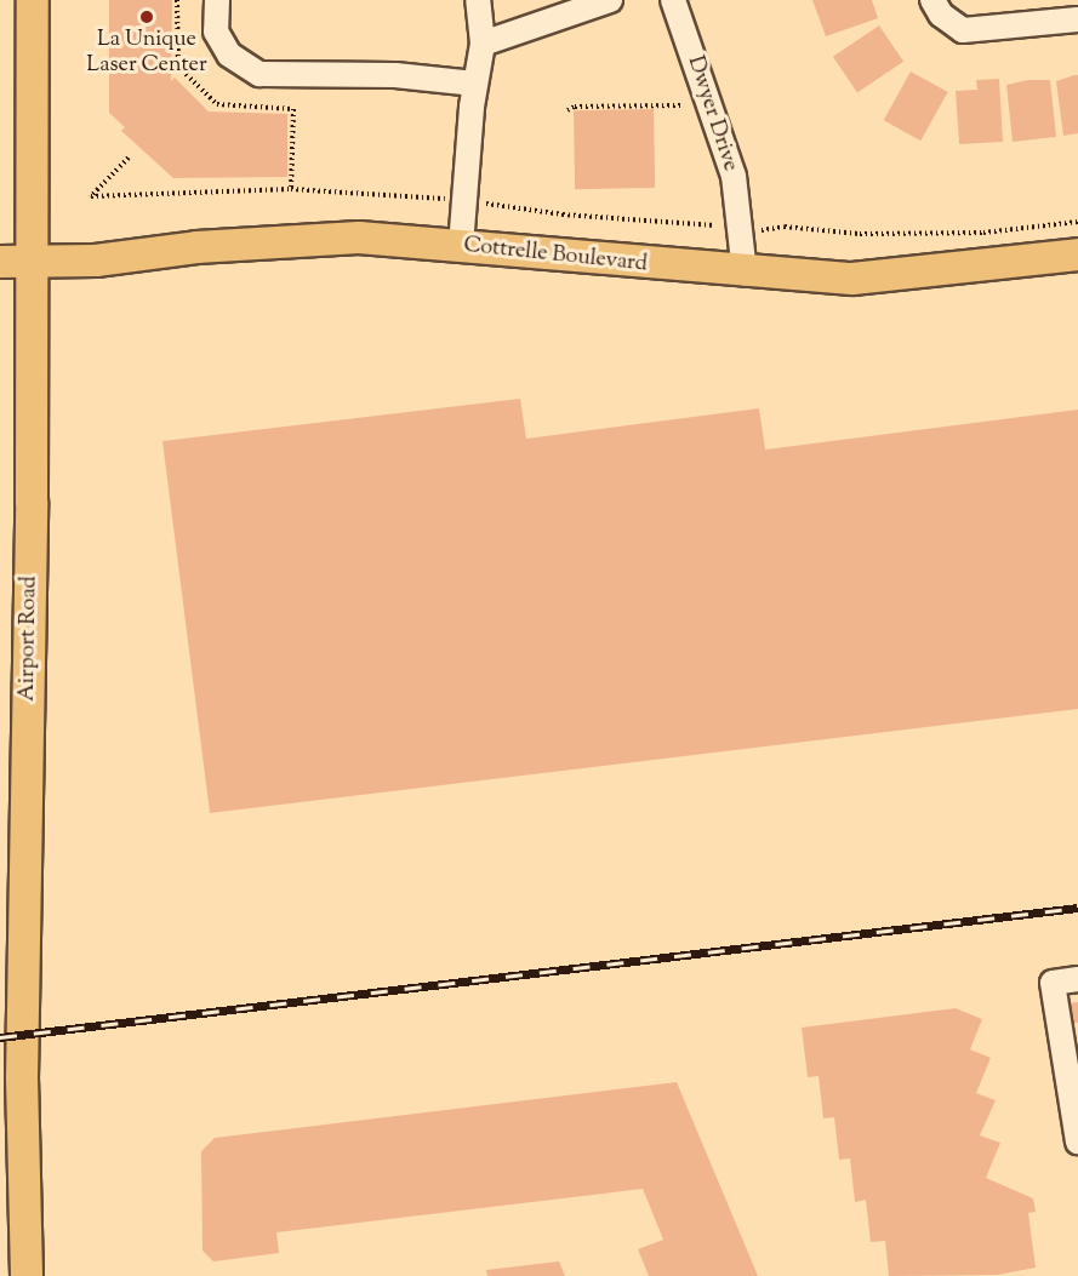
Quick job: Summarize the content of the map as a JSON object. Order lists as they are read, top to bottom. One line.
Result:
{"streets":{"main road":["Cottrelle Boulevard","Airport Road"],"street":["Dwyer Drive"]},"crossings":[["Dwyer Drive","Cottrelle Boulevard"],["Cottrelle Boulevard","Airport Road"]],"places":["La Unique Laser Center"]}
